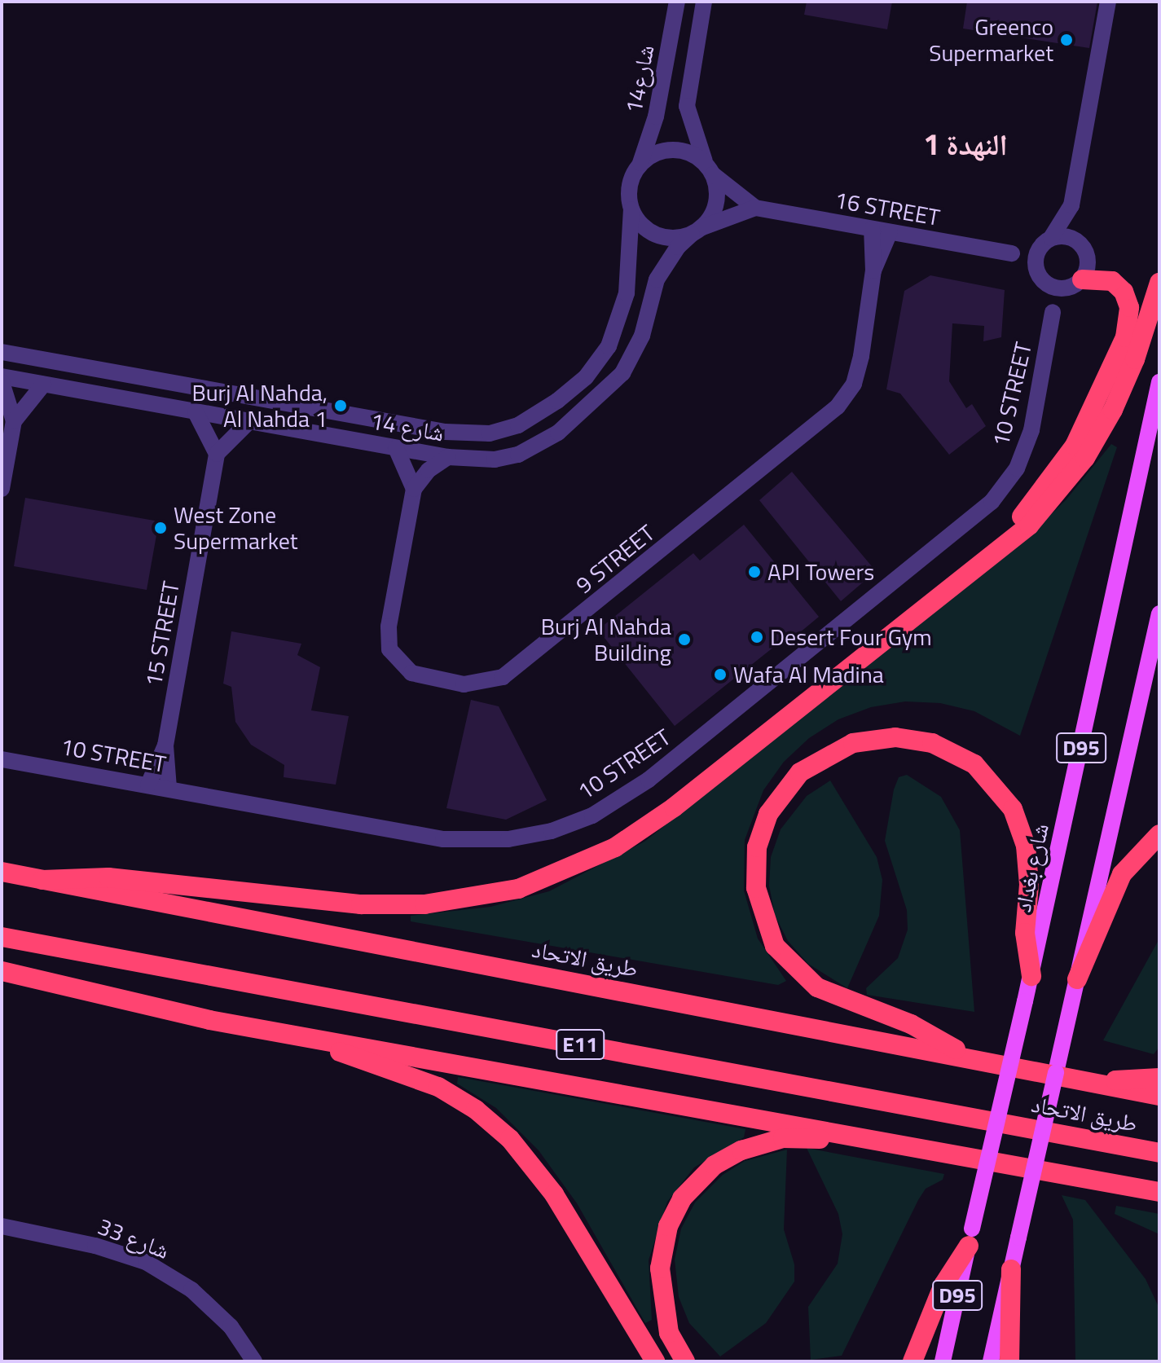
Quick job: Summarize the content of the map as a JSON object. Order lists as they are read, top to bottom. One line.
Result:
{"streets":{"highway":["طريق الاتحاد","E11"],"main road":["D95","شارع بغداد"],"street":["شارع14","16 STREET","10 STREET","شارع 14","9 STREET","15 STREET","شارع 33"]},"crossings":[["شارع14","شارع 14"]],"districts":["النهدة 1"],"places":["Greenco Supermarket","Burj Al Nahda, Al Nahda 1","West Zone Supermarket","API Towers","Desert Four Gym","Burj Al Nahda Building","Wafa Al Madina"]}
